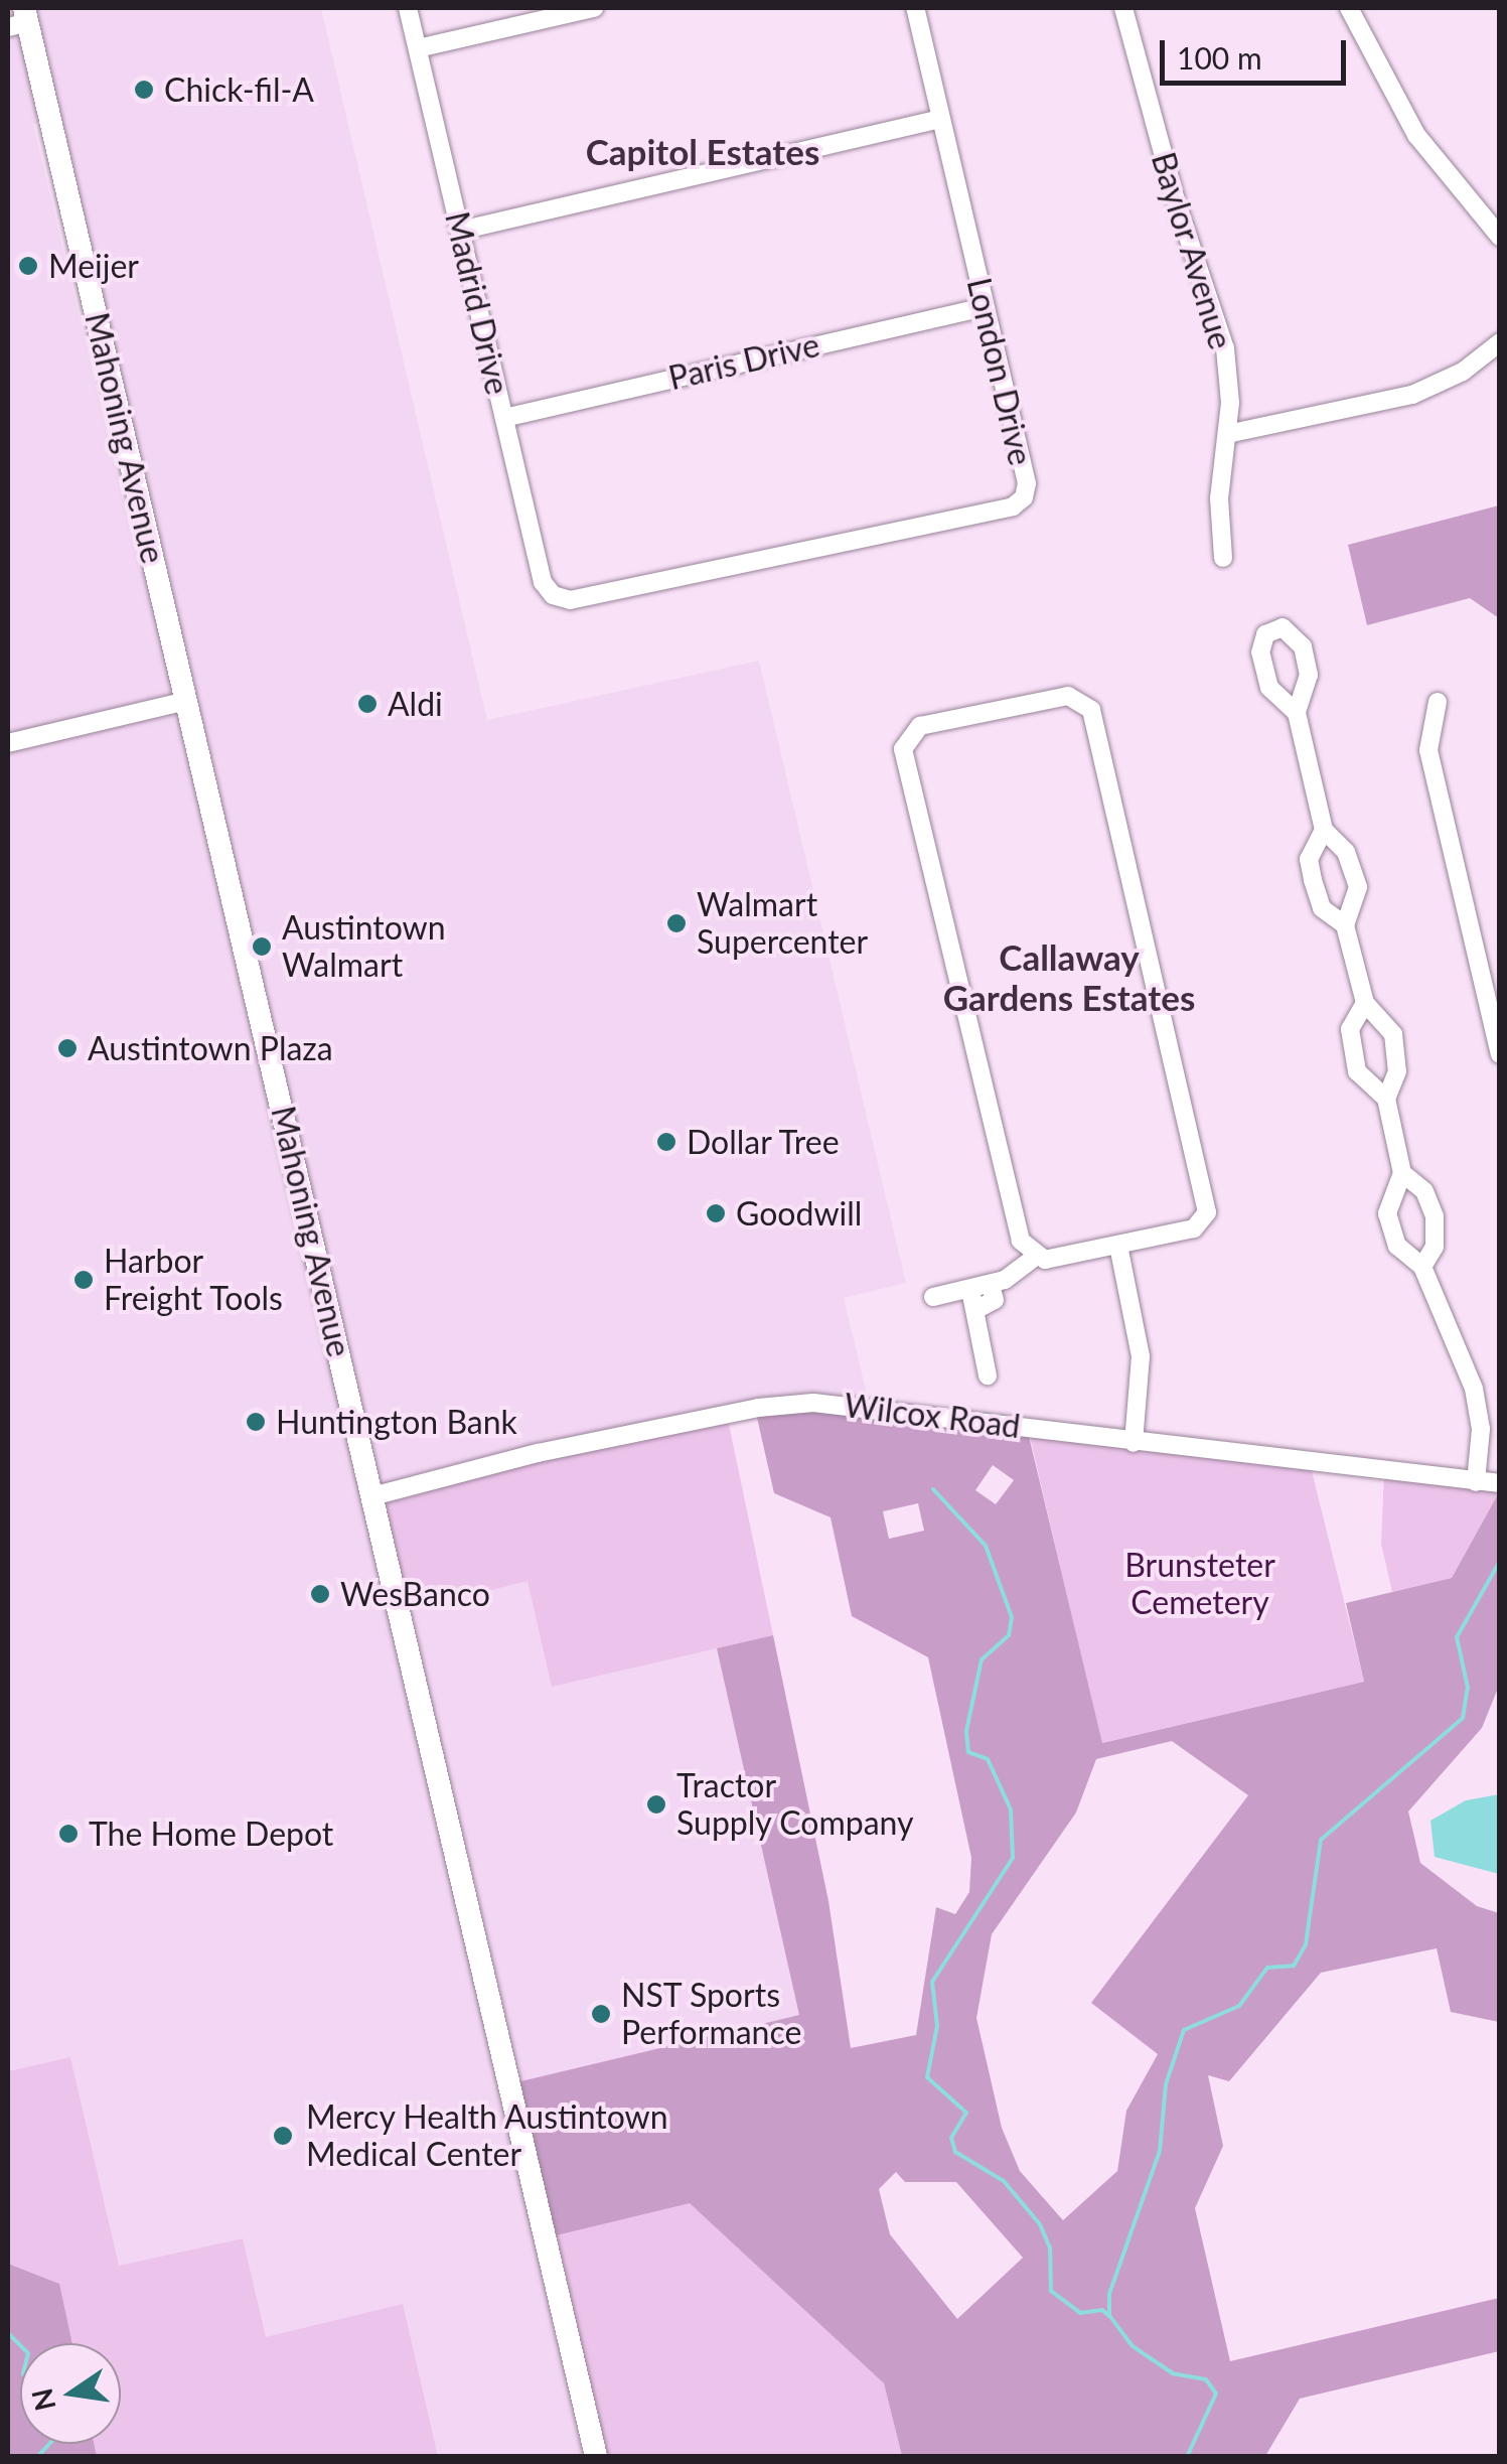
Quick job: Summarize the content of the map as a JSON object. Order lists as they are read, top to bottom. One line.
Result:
{"streets":{"main road":["Mahoning Avenue"],"street":["Baylor Avenue","Madrid Drive","Paris Drive","London Drive","Wilcox Road"]},"crossings":[["Madrid Drive","Paris Drive"],["Madrid Drive","London Drive"],["Paris Drive","London Drive"],["Mahoning Avenue","Wilcox Road"]],"districts":["Capitol Estates","Callaway Gardens Estates"],"parks":["Brunsteter Cemetery"],"places":["Chick-fil-A","Meijer","Aldi","Walmart Supercenter","Austintown Walmart","Austintown Plaza","Dollar Tree","Goodwill","Harbor Freight Tools","Huntington Bank","WesBanco","Tractor Supply Company","The Home Depot","NST Sports Performance","Mercy Health Austintown Medical Center"],"scale_bar":"100 m","north":"left"}
